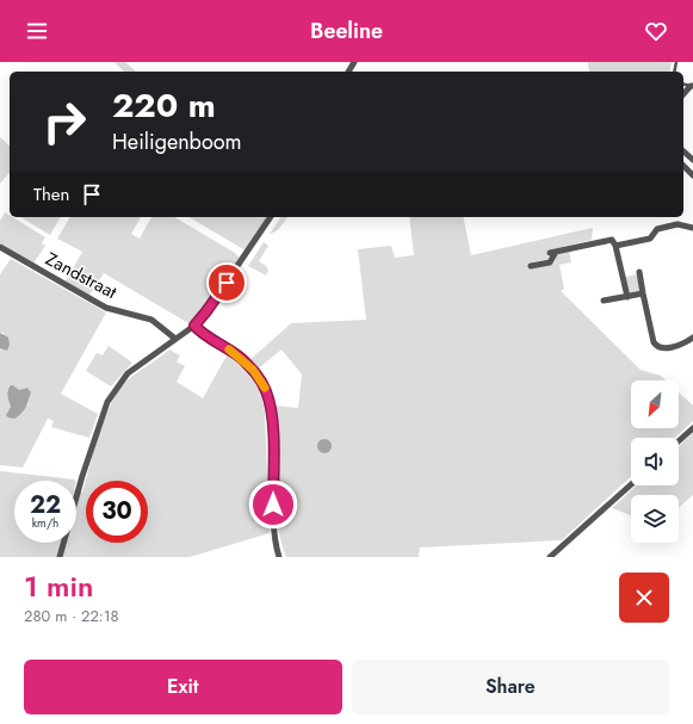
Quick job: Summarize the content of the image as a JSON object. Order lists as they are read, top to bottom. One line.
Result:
{"streets":{"street":["Zandstraat"]},"north":"bottom left","page":{"header":"Beeline","turn":["220 m","Heiligenboom"],"then":"Then","speed":"22 km/h","limit":"30","heading":["1 min","280 m · 22:18"],"buttons":["Exit","Share"]}}
